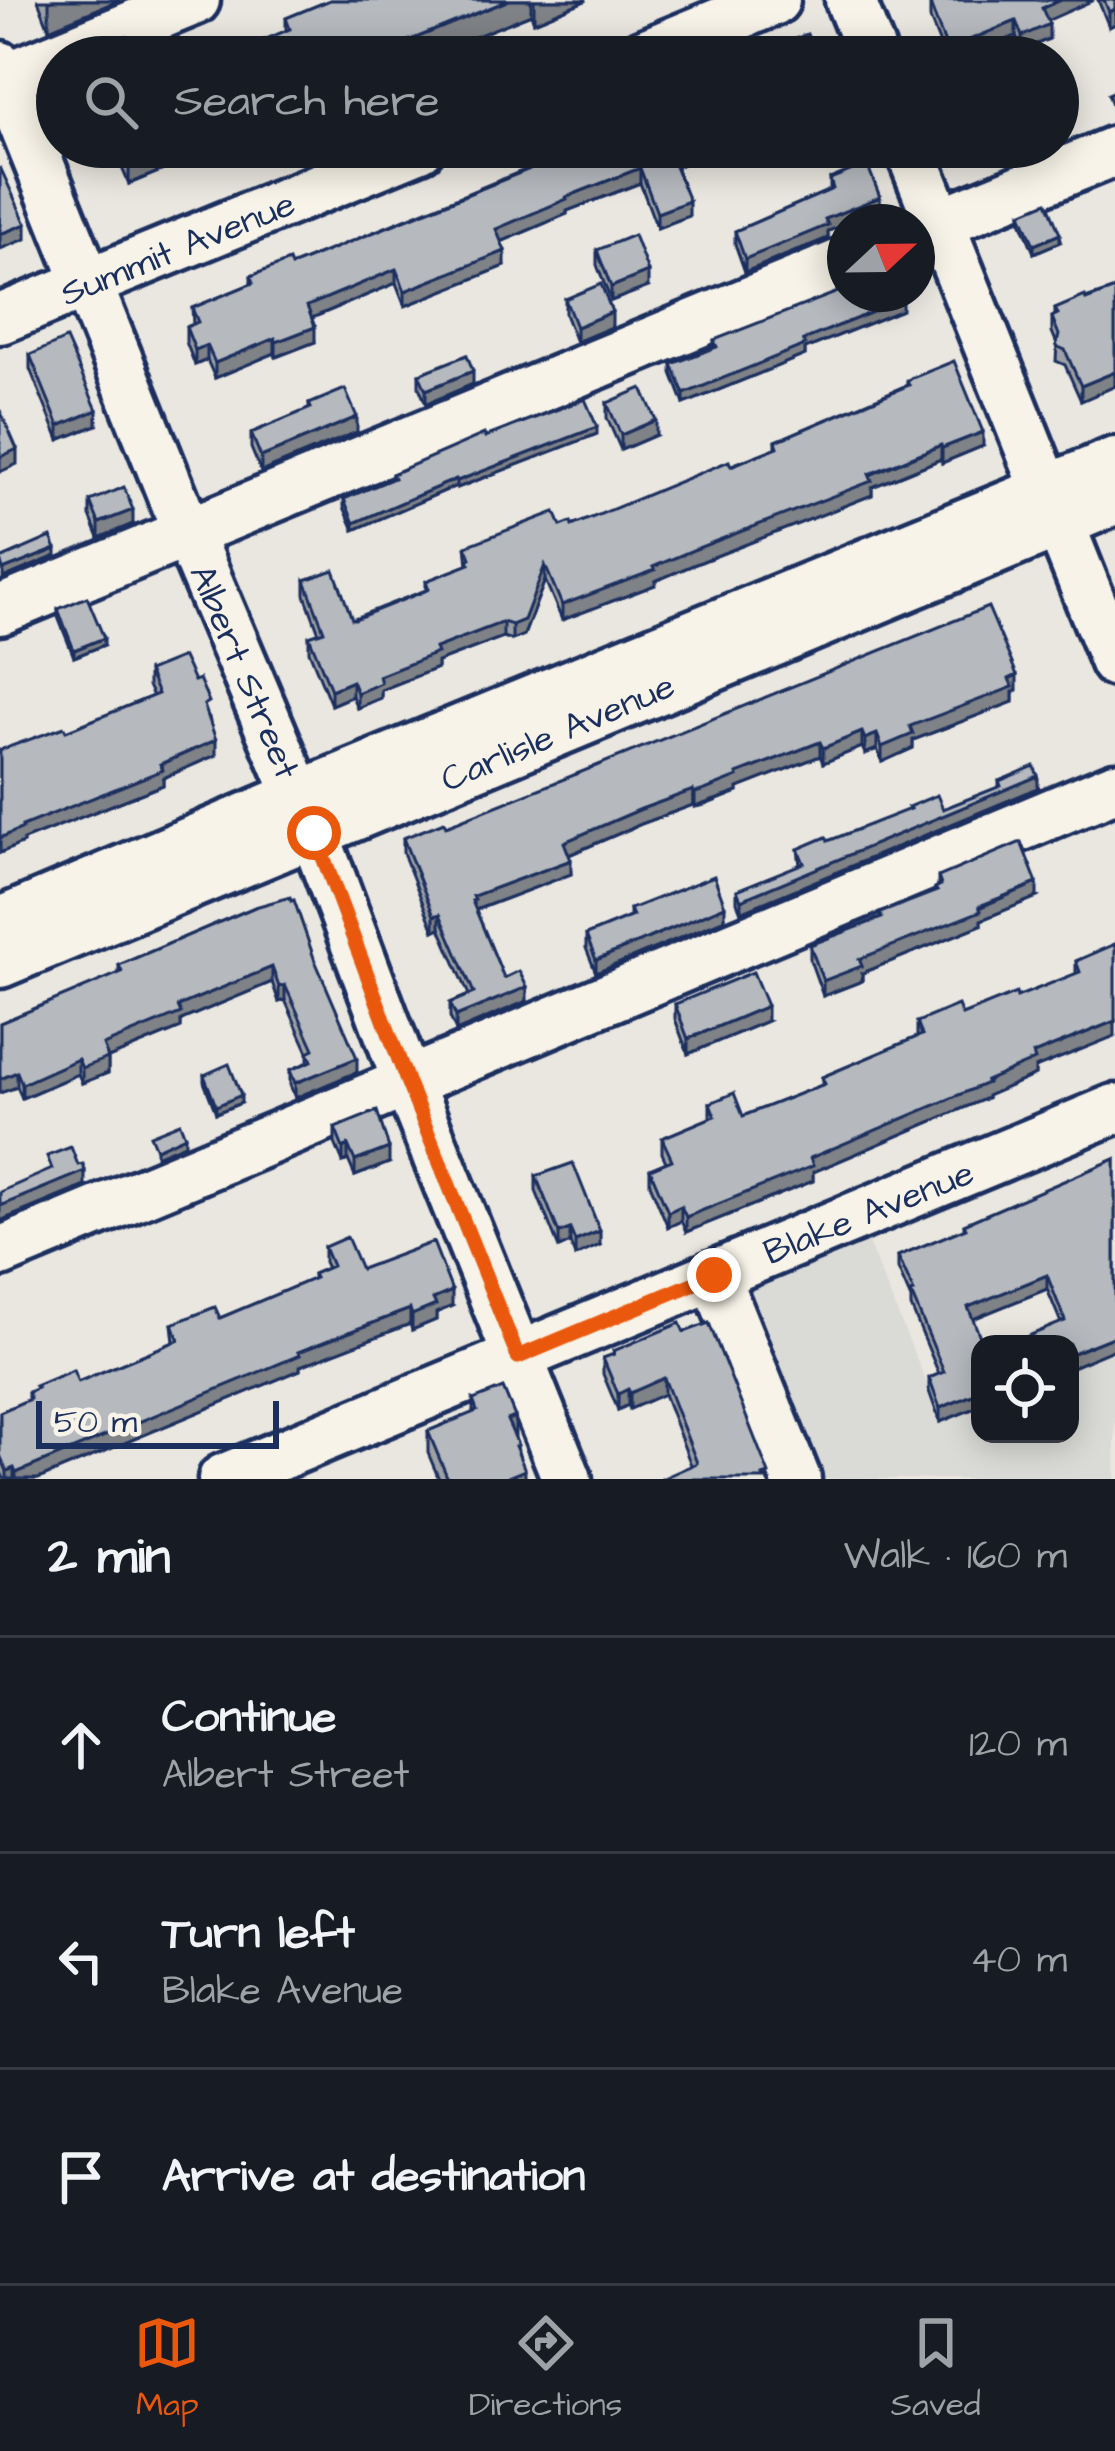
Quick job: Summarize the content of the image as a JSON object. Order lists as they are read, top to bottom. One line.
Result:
{"streets":{"street":["Summit Avenue","Albert Street","Carlisle Avenue","Blake Avenue"]},"crossings":[["Summit Avenue","Albert Street"],["Albert Street","Carlisle Avenue"],["Albert Street","Blake Avenue"]],"scale_bar":"50 m","north":"right","page":{"search":"Search here","scale":"50 m","heading":["2 min","Walk · 160 m"],"list":[["Continue","Albert Street","120 m"],["Turn left","Blake Avenue","40 m"],"Arrive at destination"],"nav":["Map","Directions","Saved"]}}
